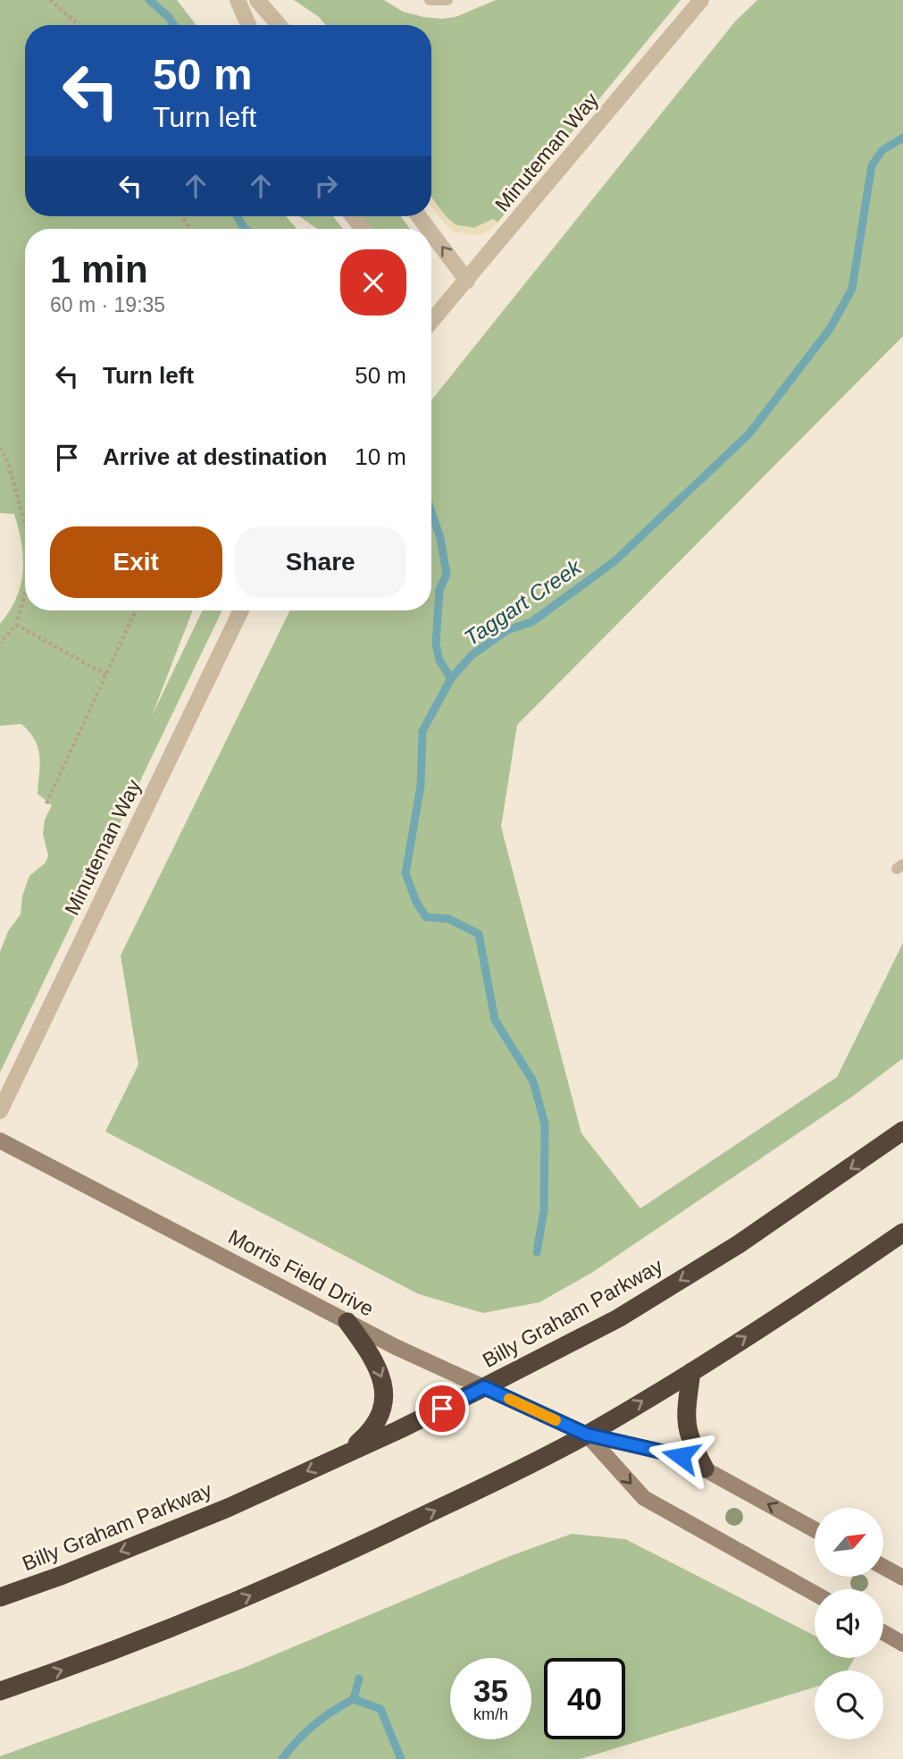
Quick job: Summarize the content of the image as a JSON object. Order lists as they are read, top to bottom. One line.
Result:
{"streets":{"highway":["Billy Graham Parkway"],"street":["Minuteman Way","Morris Field Drive"]},"crossings":[["Morris Field Drive","Billy Graham Parkway"]],"water":["Taggart Creek"],"north":"top right","page":{"turn":["50 m","Turn left"],"heading":["1 min","60 m · 19:35"],"list":[{"name":"Turn left","value":"50 m"},{"name":"Arrive at destination","value":"10 m"}],"buttons":["Exit","Share"],"speed":"35 km/h","limit":"40"}}
